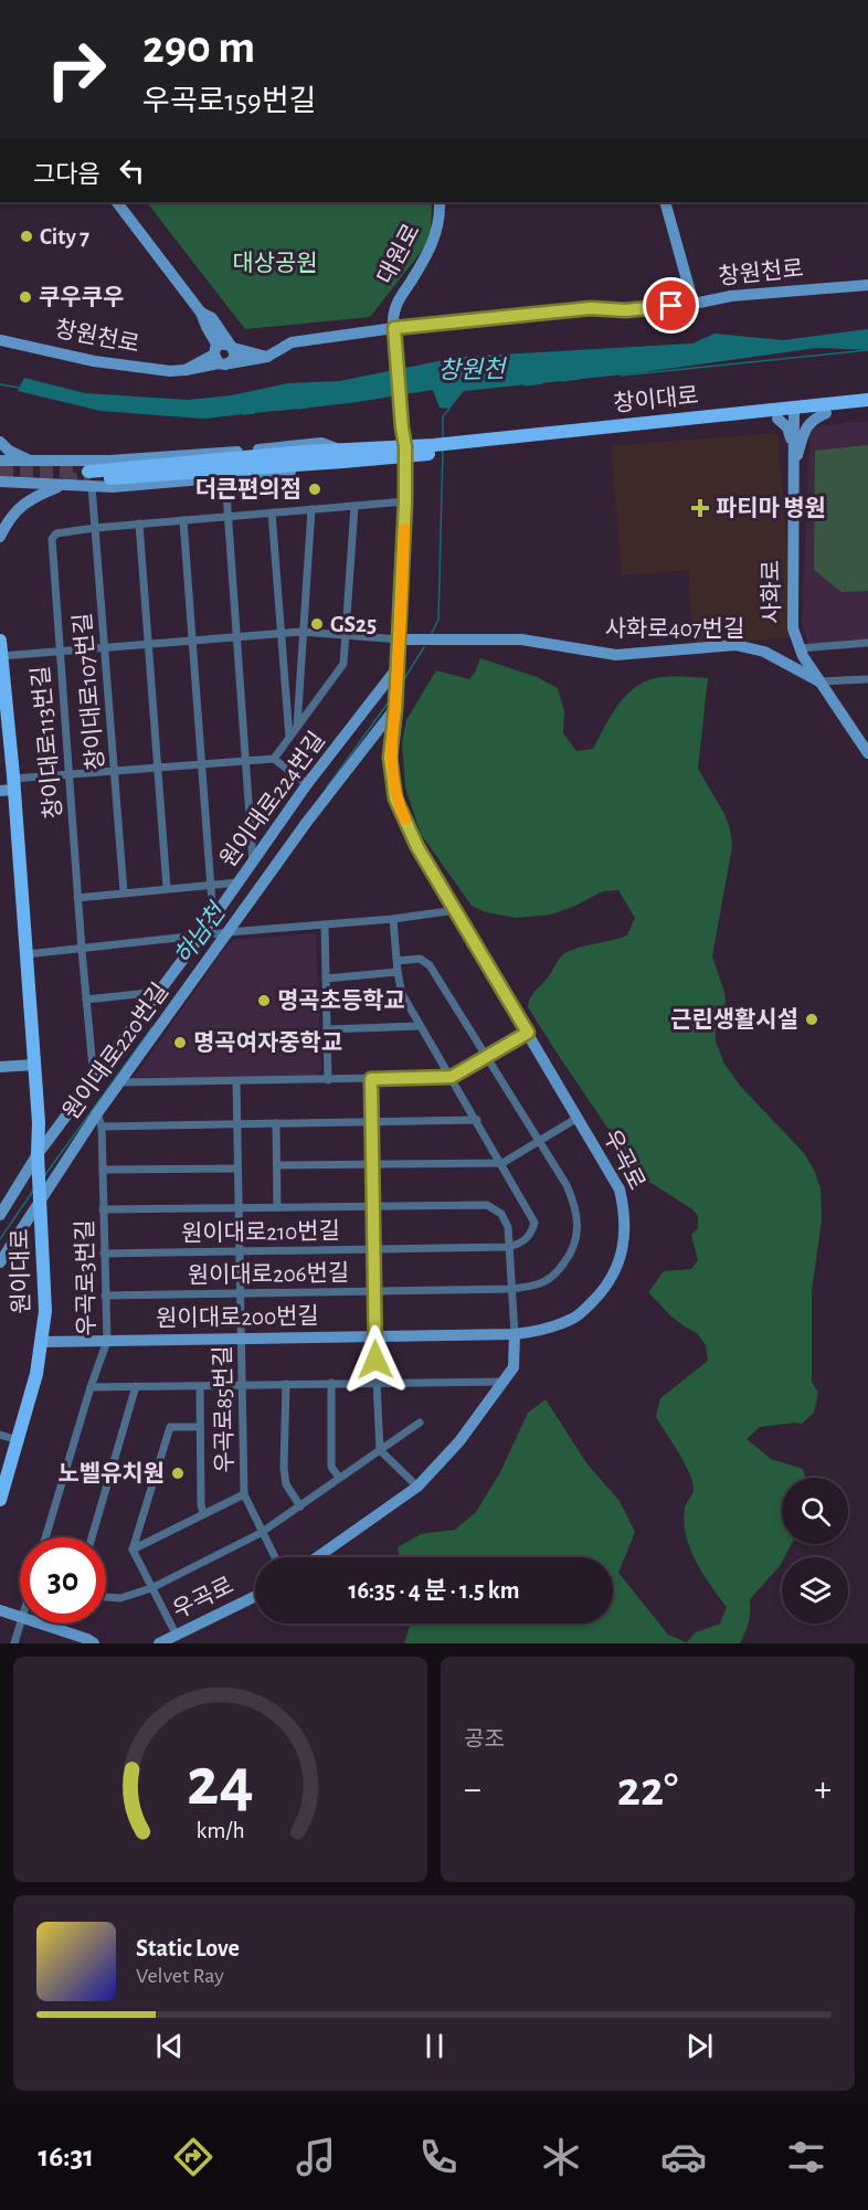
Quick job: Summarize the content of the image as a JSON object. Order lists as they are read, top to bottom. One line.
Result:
{"streets":{"main road":["창이대로","원이대로"],"street":["대원로","창원천로","사화로","사화로407번길","창이대로107번길","창이대로113번길","원이대로224번길","원이대로220번길","우곡로","원이대로210번길","원이대로206번길","우곡로3번길","원이대로200번길","우곡로85번길"]},"crossings":[["대원로","창원천로"],["창이대로","사화로"],["사화로","사화로407번길"],["창이대로107번길","창이대로113번길"],["원이대로224번길","우곡로"],["원이대로224번길","원이대로"],["원이대로220번길","우곡로"],["원이대로220번길","원이대로"],["원이대로220번길","우곡로3번길"],["우곡로","원이대로200번길"],["원이대로210번길","우곡로3번길"],["원이대로210번길","우곡로85번길"],["원이대로","원이대로200번길"],["원이대로206번길","우곡로3번길"],["원이대로206번길","우곡로85번길"],["우곡로3번길","원이대로200번길"],["원이대로200번길","우곡로85번길"]],"water":["창원천","하남천"],"parks":["대상공원"],"places":{"other":["City 7","쿠우쿠우","더큰편의점","GS25","명곡초등학교","근린생활시설","명곡여자중학교","노벨유치원"],"health":["파티마 병원"]},"page":{"turn":["290 m","우곡로159번길"],"then":"그다음","limit":"30","trip":"16:35 · 4 분 · 1.5 km","tile":"공조","heat":["−","22°","+"],"song":["Static Love","Velvet Ray"],"tabs":"16:31","gauge":["24","km/h"]}}
